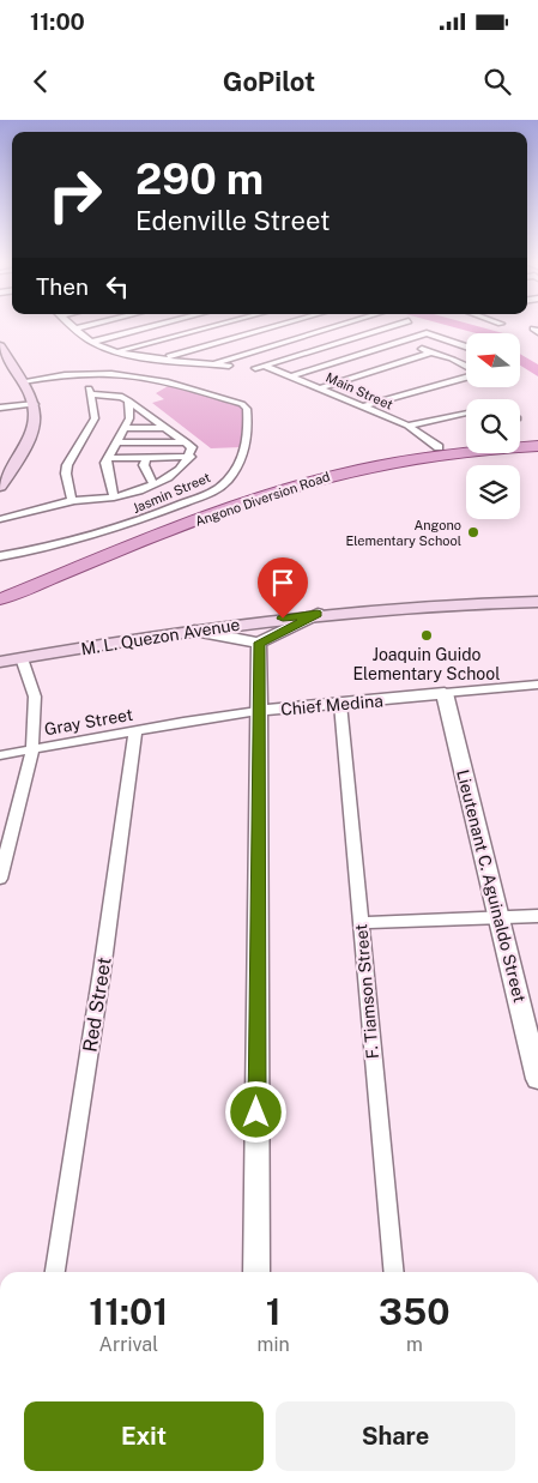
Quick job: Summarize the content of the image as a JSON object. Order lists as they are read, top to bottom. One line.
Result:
{"streets":{"main road":["Angono Diversion Road","M. L. Quezon Avenue"],"street":["Main Street","Jasmin Street","Chief Medina","Gray Street","Lieutenant C. Aguinaldo Street","F. Tiamson Street","Red Street"]},"crossings":[["Main Street","Angono Diversion Road"],["Chief Medina","Gray Street"],["Chief Medina","Lieutenant C. Aguinaldo Street"],["Chief Medina","F. Tiamson Street"],["Gray Street","Red Street"]],"places":["Angono Elementary School","Joaquin Guido Elementary School"],"north":"left","page":{"status":"11:00","header":"GoPilot","turn":["290 m","Edenville Street"],"then":"Then","eta":["11:01","Arrival","1","min","350","m"],"buttons":["Exit","Share"]}}
